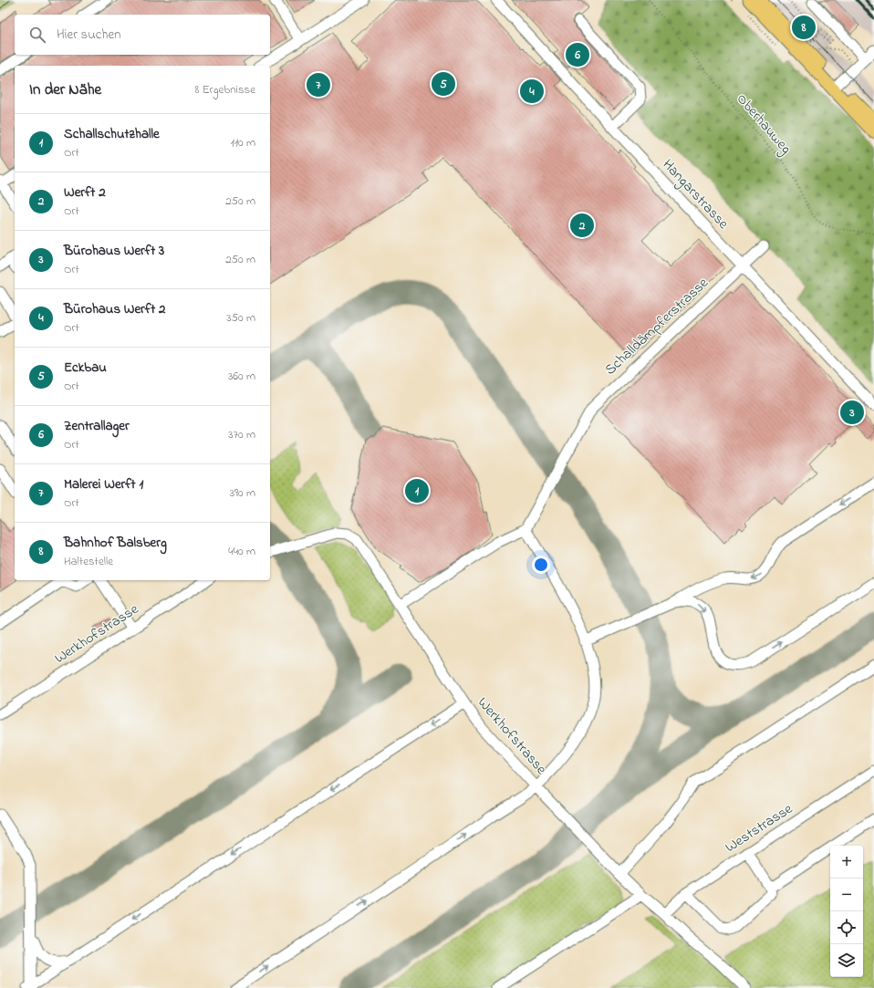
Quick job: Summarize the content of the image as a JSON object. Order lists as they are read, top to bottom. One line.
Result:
{"streets":{"lane":["Hangarstrasse","Schalldämpferstrasse","Werkhofstrasse","Weststrasse"],"path":["Oberhauweg"]},"crossings":[["Hangarstrasse","Schalldämpferstrasse"],["Werkhofstrasse","Weststrasse"]],"page":{"pins":["8","6","5","7","4","2","3","1"],"search":"Hier suchen","heading":["In der Nähe","8 Ergebnisse"],"list":[{"mark":"1","name":"Schallschutzhalle","note":"Ort","value":"110 m"},{"mark":"2","name":"Werft 2","note":"Ort","value":"250 m"},{"mark":"3","name":"Bürohaus Werft 3","note":"Ort","value":"250 m"},{"mark":"4","name":"Bürohaus Werft 2","note":"Ort","value":"350 m"},{"mark":"5","name":"Eckbau","note":"Ort","value":"360 m"},{"mark":"6","name":"Zentrallager","note":"Ort","value":"370 m"},{"mark":"7","name":"Malerei Werft 1","note":"Ort","value":"390 m"},{"mark":"8","name":"Bahnhof Balsberg","note":"Haltestelle","value":"440 m"}],"map_buttons":["+","−"]}}
